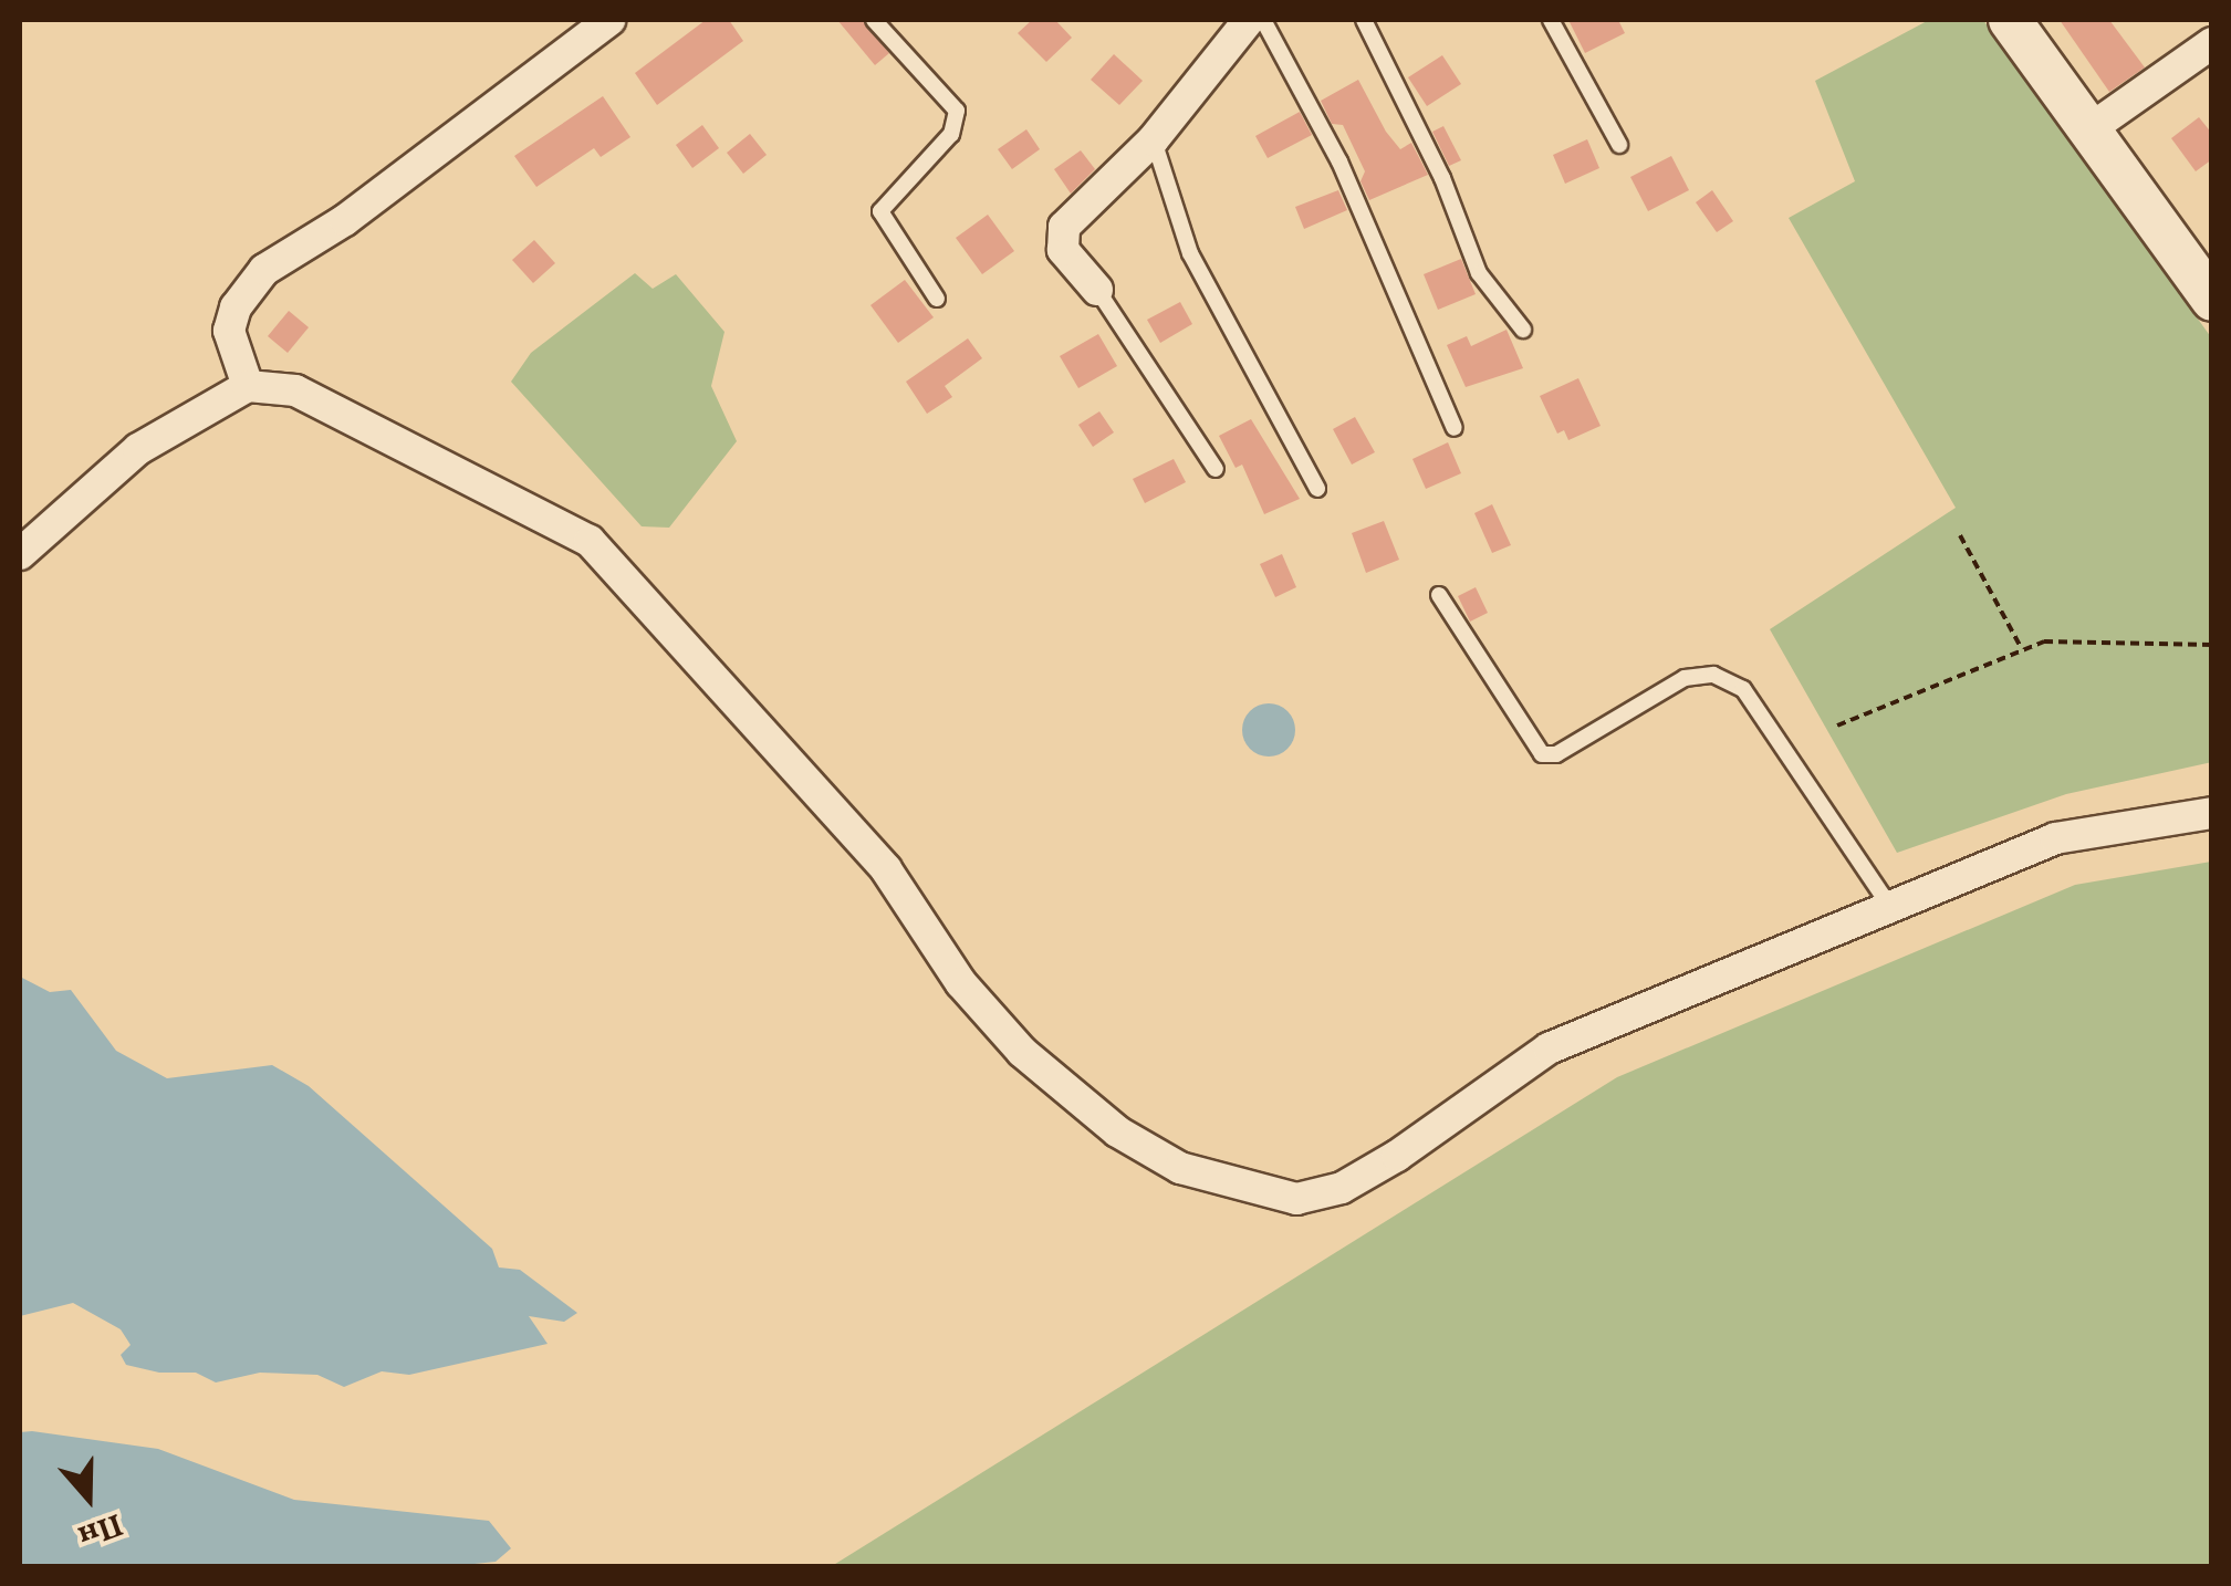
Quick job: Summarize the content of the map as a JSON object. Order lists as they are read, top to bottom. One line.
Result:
{"north":"bottom"}
